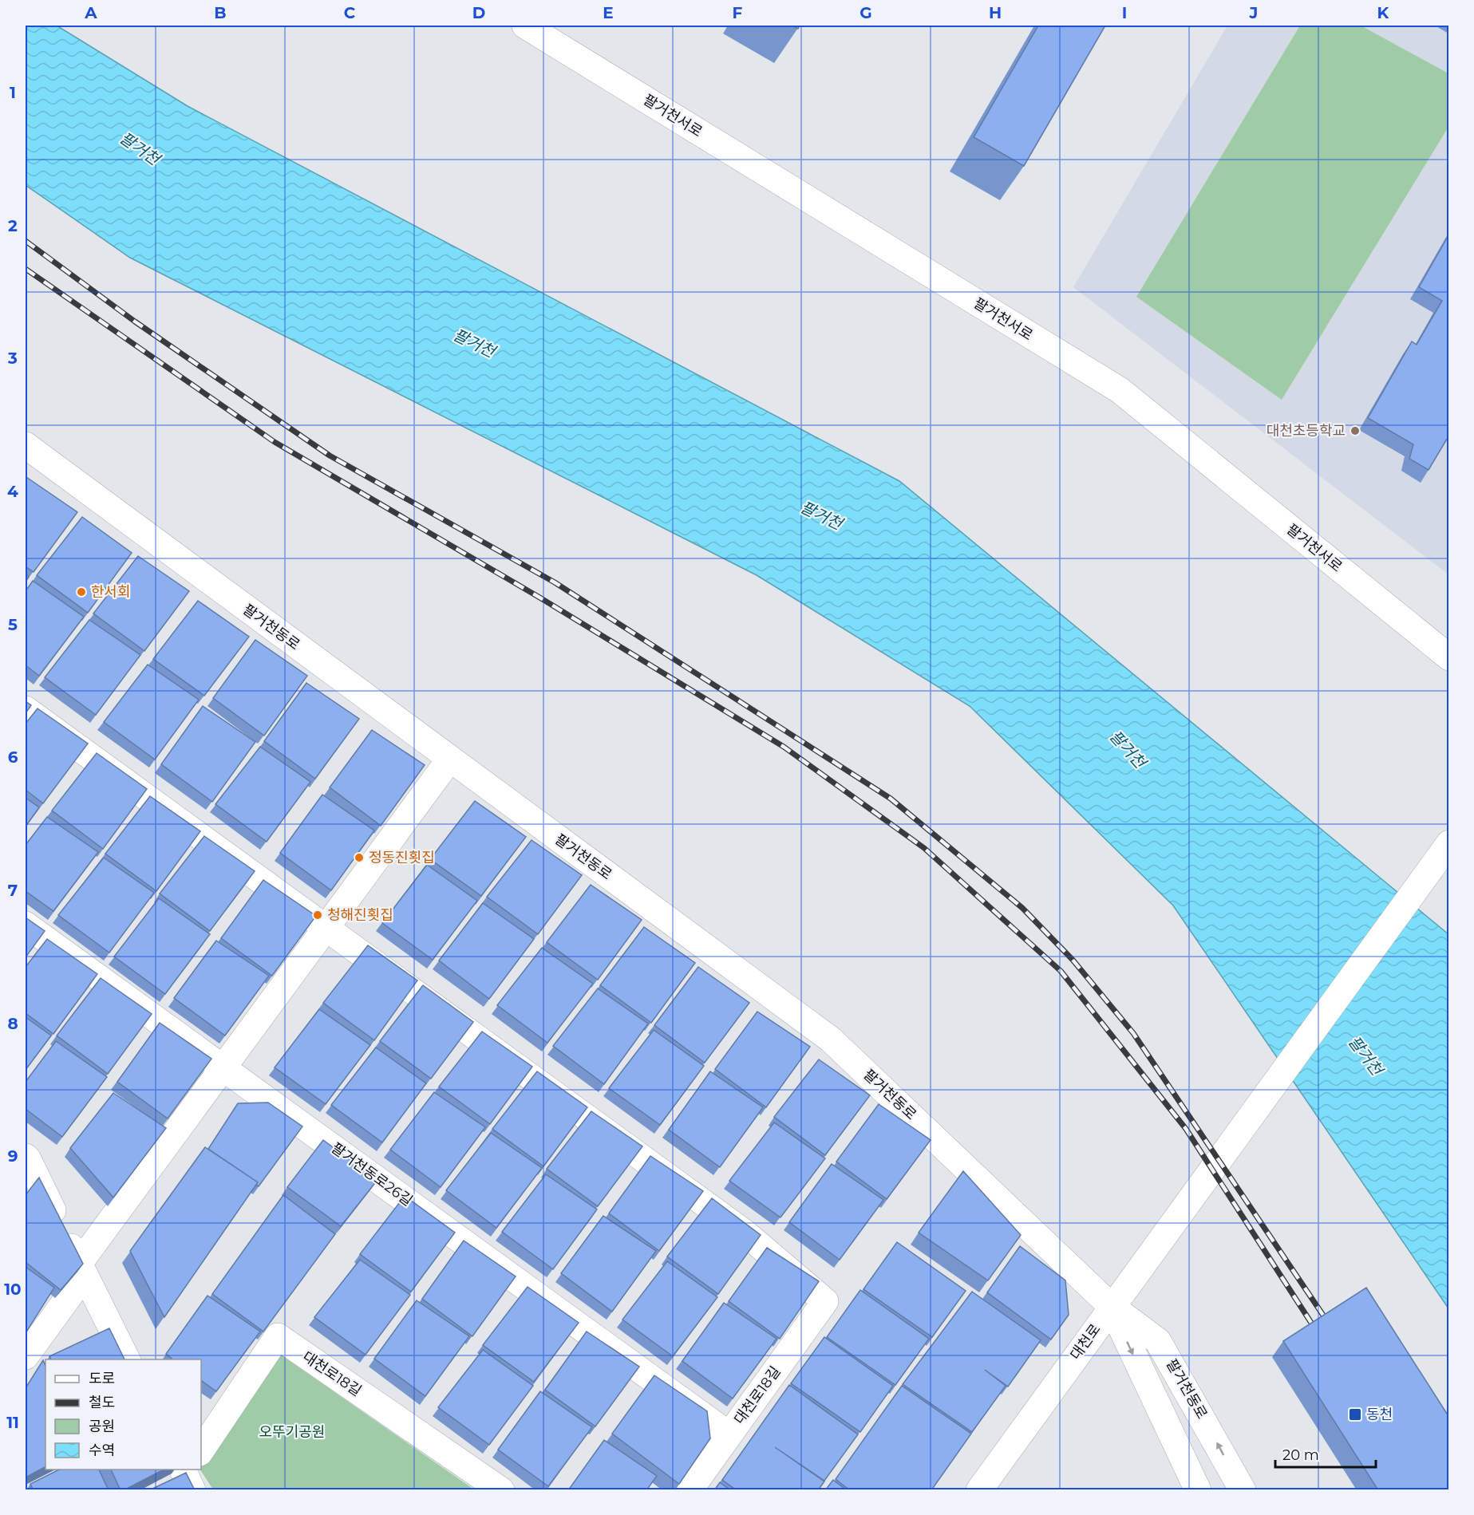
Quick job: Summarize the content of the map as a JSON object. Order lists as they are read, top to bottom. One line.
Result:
{"streets":{"main road":["팔거천서로","팔거천동로","팔거천동로26길","대천로","대천로18길"]},"crossings":[["팔거천동로","대천로"],["팔거천동로26길","대천로18길"]],"water":["팔거천"],"parks":["오뚜기공원"],"places":{"other":["대천초등학교","한서회","정동진횟집","청해진횟집"],"transit":["동천"]},"legend":["도로","철도","공원","수역"],"scale_bar":"20 m","grid":{"columns":["A","B","C","D","E","F","G","H","I","J","K"],"rows":["1","2","3","4","5","6","7","8","9","10","11"]}}
